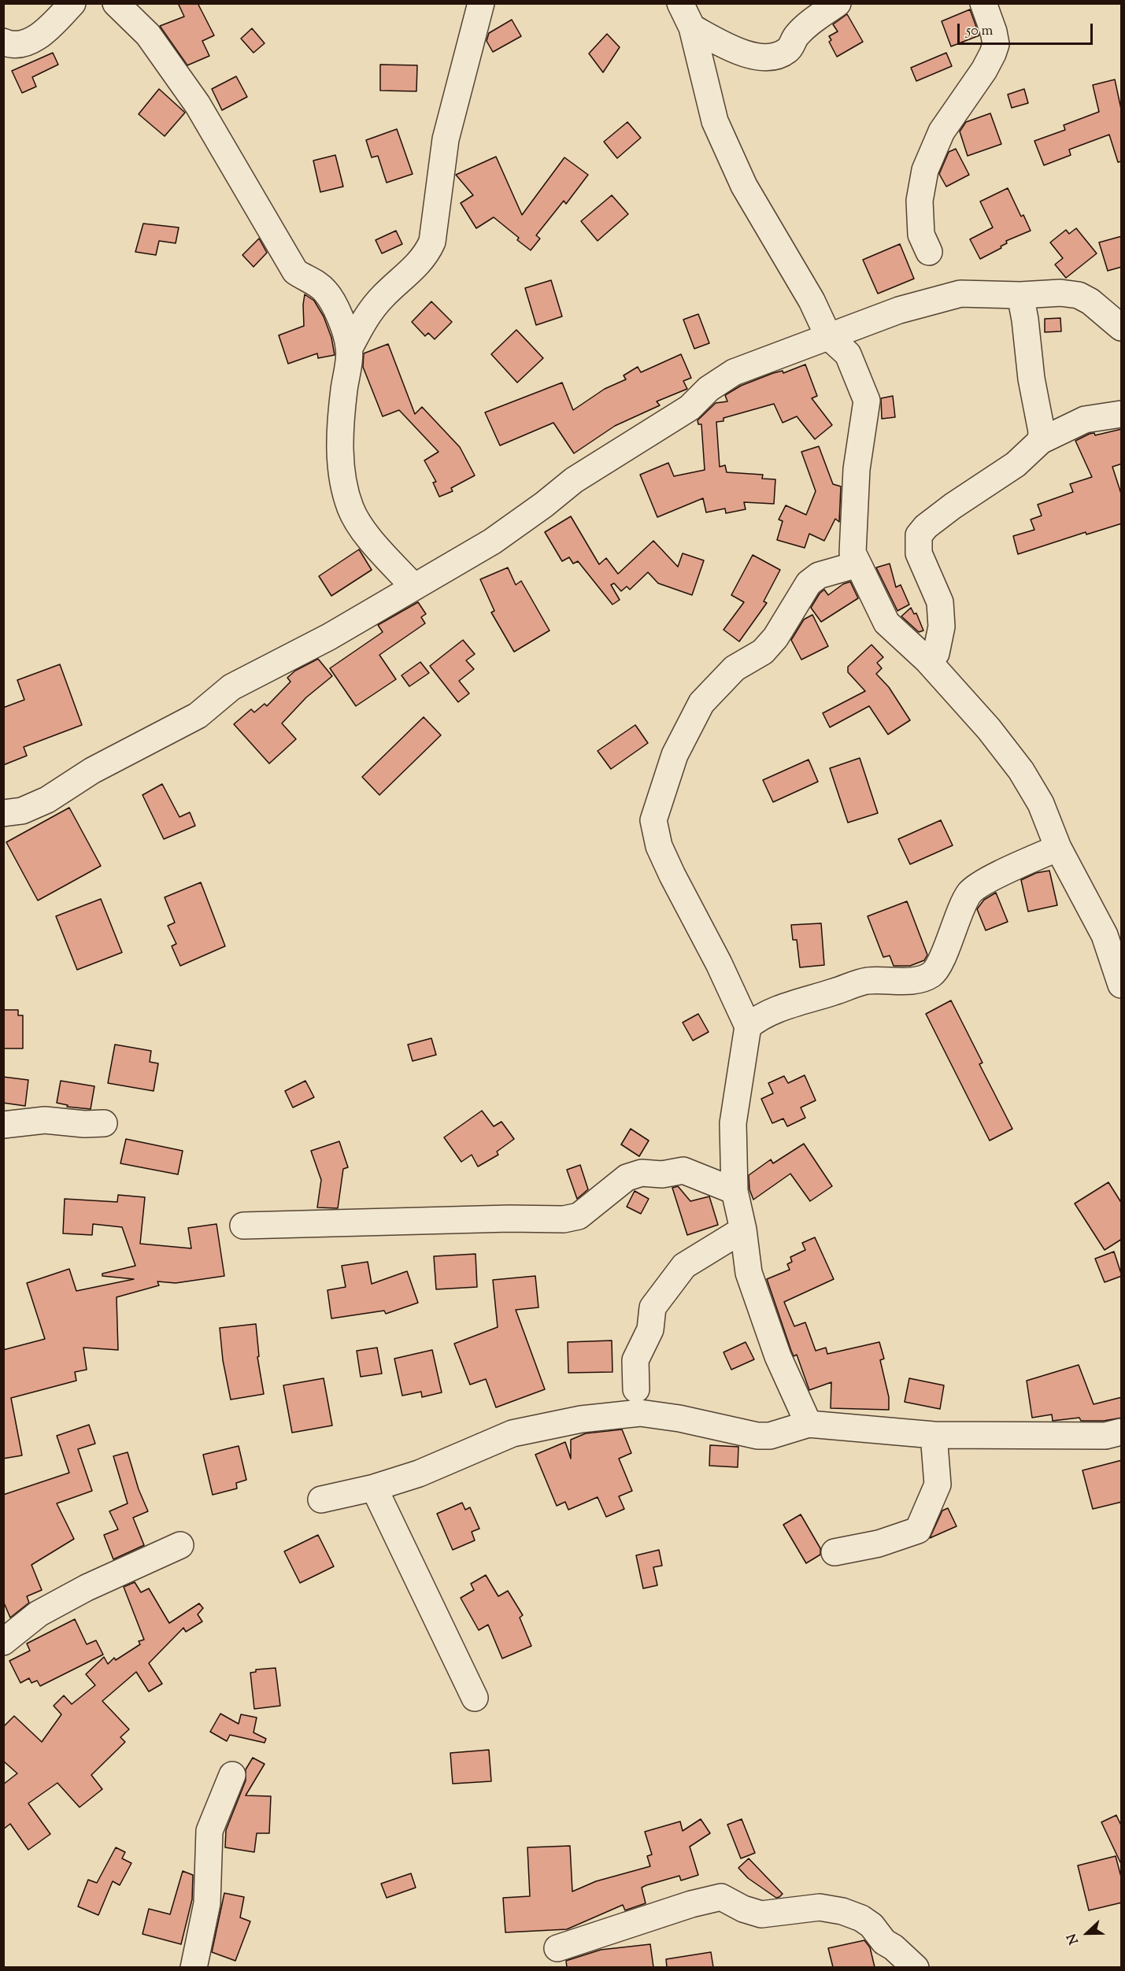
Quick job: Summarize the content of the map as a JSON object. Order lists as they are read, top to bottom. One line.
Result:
{"scale_bar":"50 m","north":"left"}
